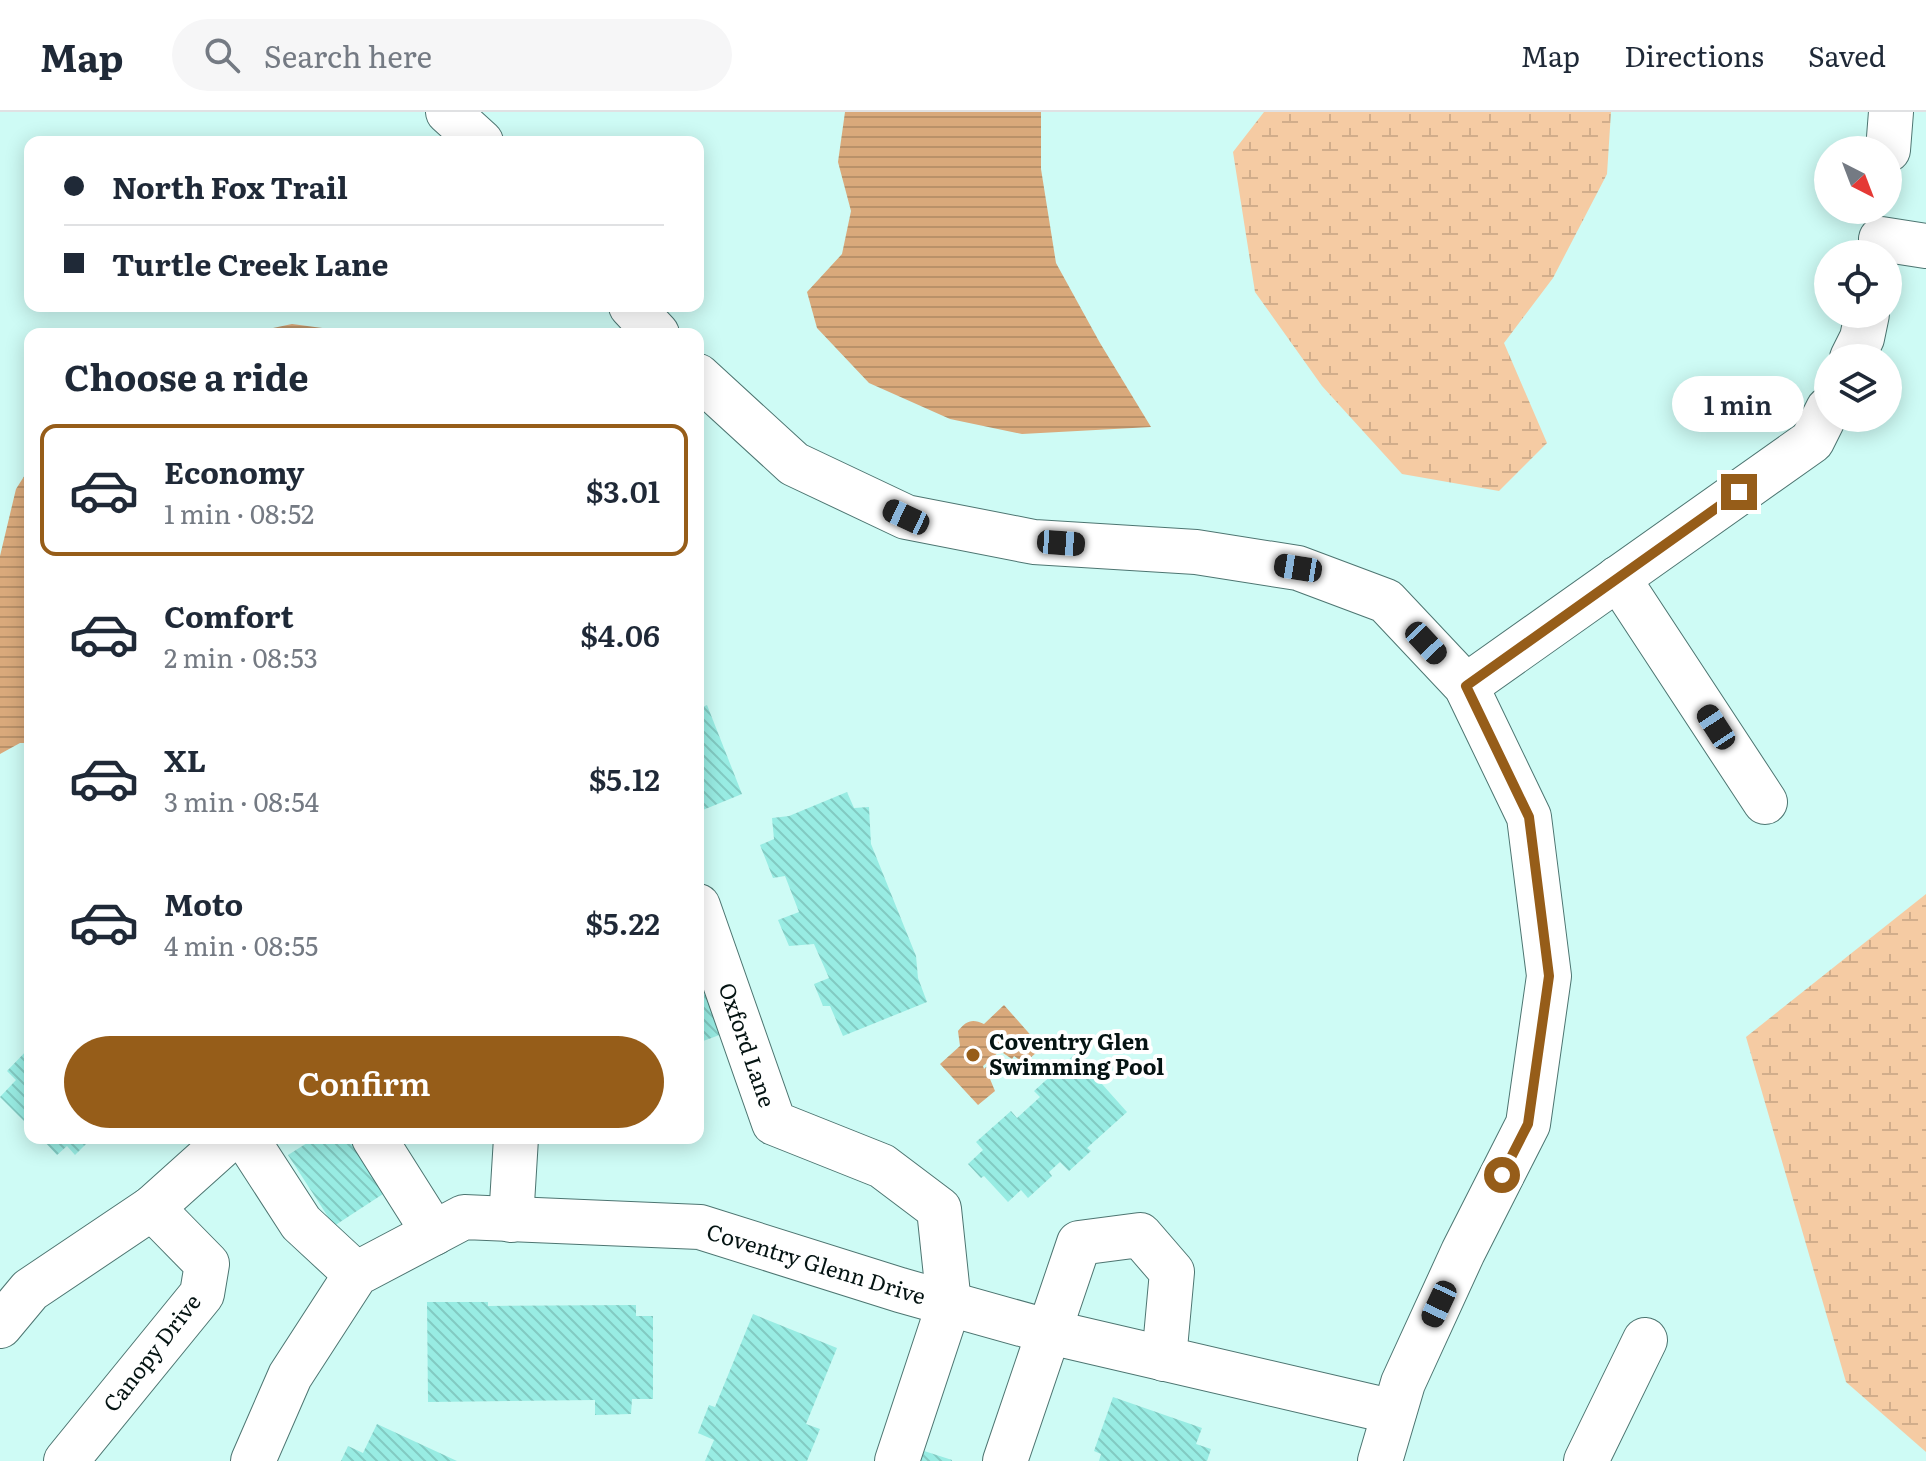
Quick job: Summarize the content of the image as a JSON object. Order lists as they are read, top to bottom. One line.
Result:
{"streets":{"street":["Oxford Lane","Coventry Glenn Drive","Canopy Drive"]},"crossings":[["Oxford Lane","Coventry Glenn Drive"]],"places":["Coventry Glen Swimming Pool"],"north":"bottom right","page":{"header":"Map","search":"Search here","nav":["Map","Directions","Saved"],"banner":["North Fox Trail","Turtle Creek Lane"],"heading":"Choose a ride","bubble":"1 min","list":[{"name":"Economy","note":"1 min · 08:52","value":"$3.01"},{"name":"Comfort","note":"2 min · 08:53","value":"$4.06"},{"name":"XL","note":"3 min · 08:54","value":"$5.12"},{"name":"Moto","note":"4 min · 08:55","value":"$5.22"}],"buttons":"Confirm"}}
